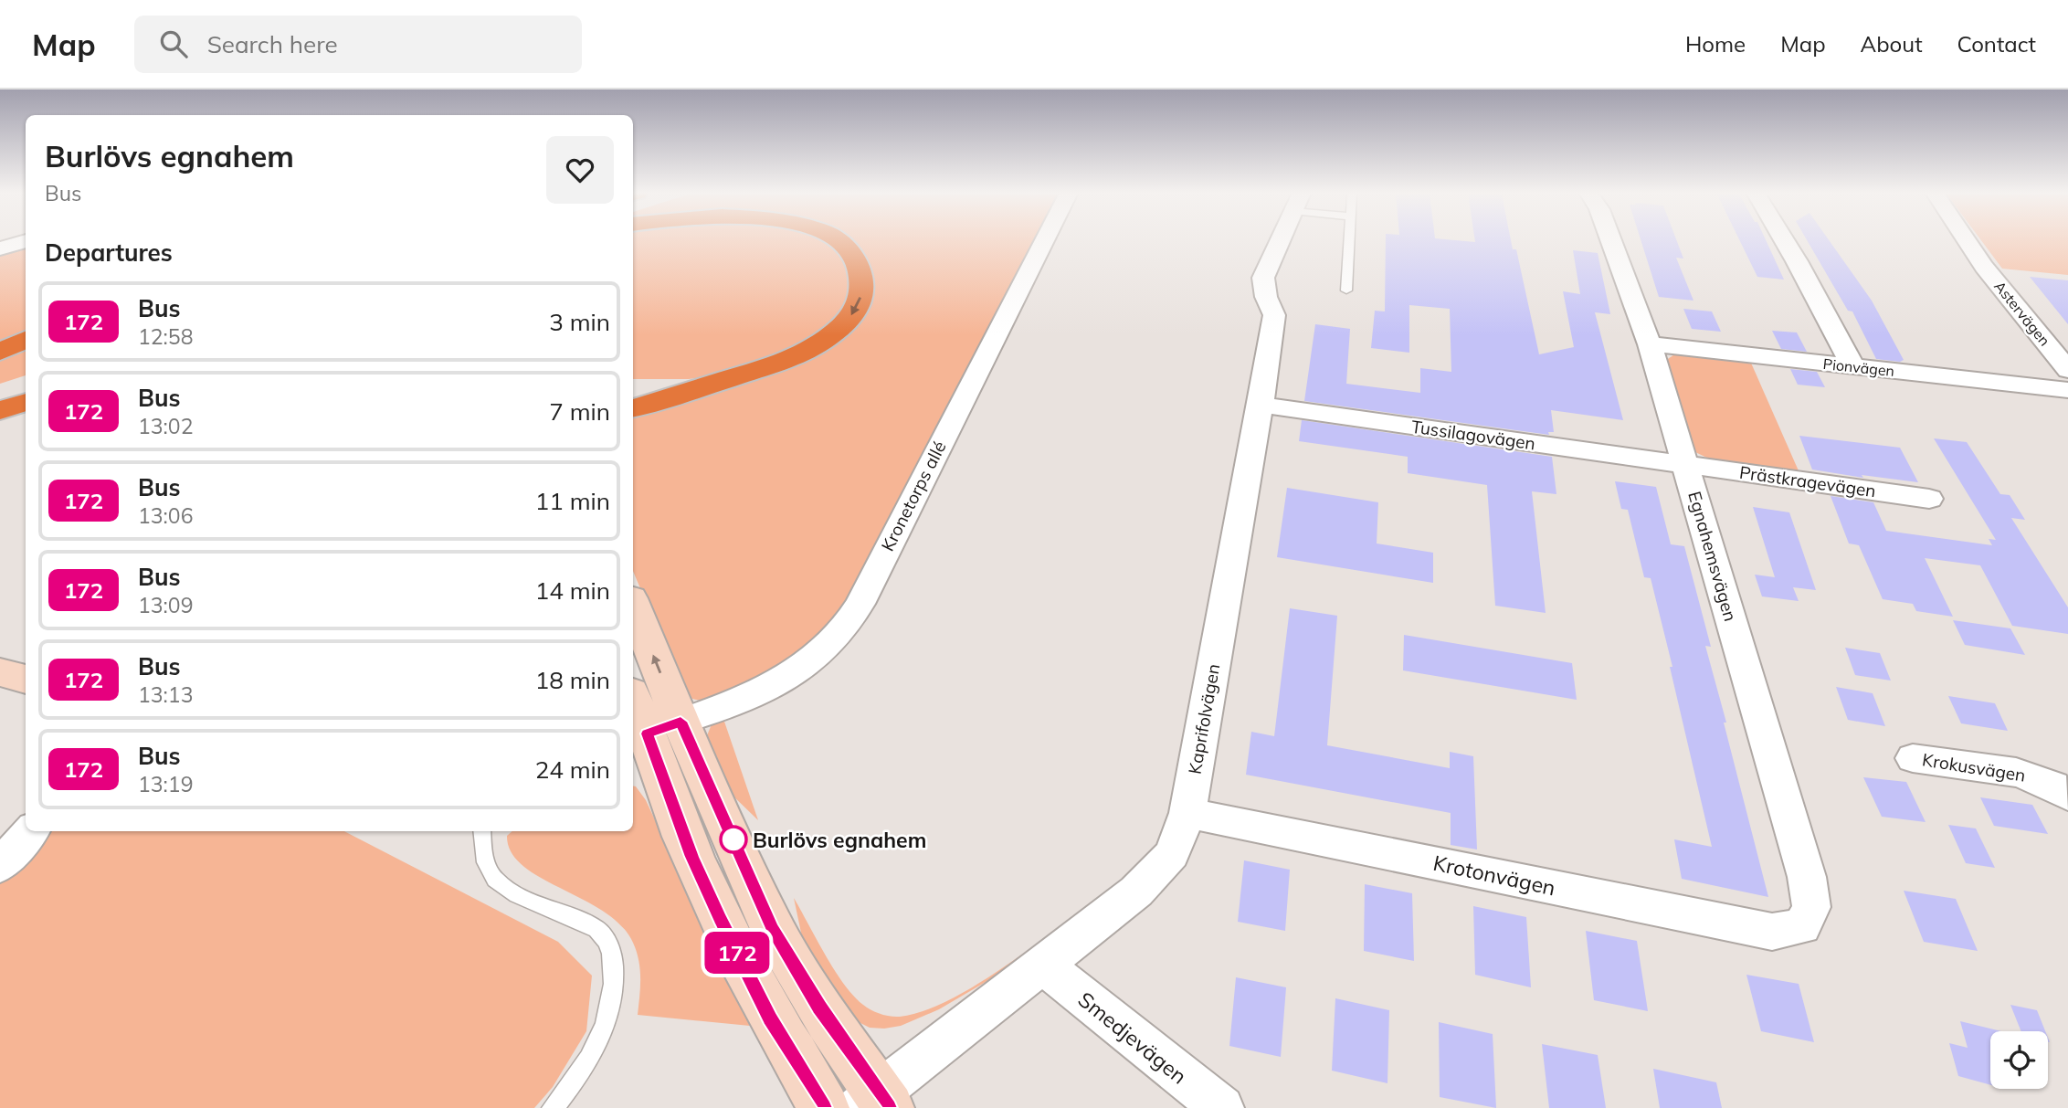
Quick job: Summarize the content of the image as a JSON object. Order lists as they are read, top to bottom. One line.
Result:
{"streets":{"street":["Astervägen","Pionvägen","Tussilagovägen","Prästkragevägen","Kronetorps allé","Egnahemsvägen","Kaprifolvägen","Krokusvägen","Krotonvägen","Smedjevägen"]},"crossings":[["Pionvägen","Egnahemsvägen"],["Tussilagovägen","Prästkragevägen"],["Tussilagovägen","Egnahemsvägen"],["Tussilagovägen","Kaprifolvägen"],["Prästkragevägen","Egnahemsvägen"],["Egnahemsvägen","Krotonvägen"],["Kaprifolvägen","Krotonvägen"],["Kaprifolvägen","Smedjevägen"]],"places":["Burlövs egnahem"],"lines":["bus line 172"],"page":{"header":"Map","search":"Search here","nav":["Home","Map","About","Contact"],"on_map":"172","heading":[["Burlövs egnahem","Bus"],"Departures"],"list":[{"mark":"172","name":"Bus","note":"12:58","value":"3 min"},{"mark":"172","name":"Bus","note":"13:02","value":"7 min"},{"mark":"172","name":"Bus","note":"13:06","value":"11 min"},{"mark":"172","name":"Bus","note":"13:09","value":"14 min"},{"mark":"172","name":"Bus","note":"13:13","value":"18 min"},{"mark":"172","name":"Bus","note":"13:19","value":"24 min"}]}}
